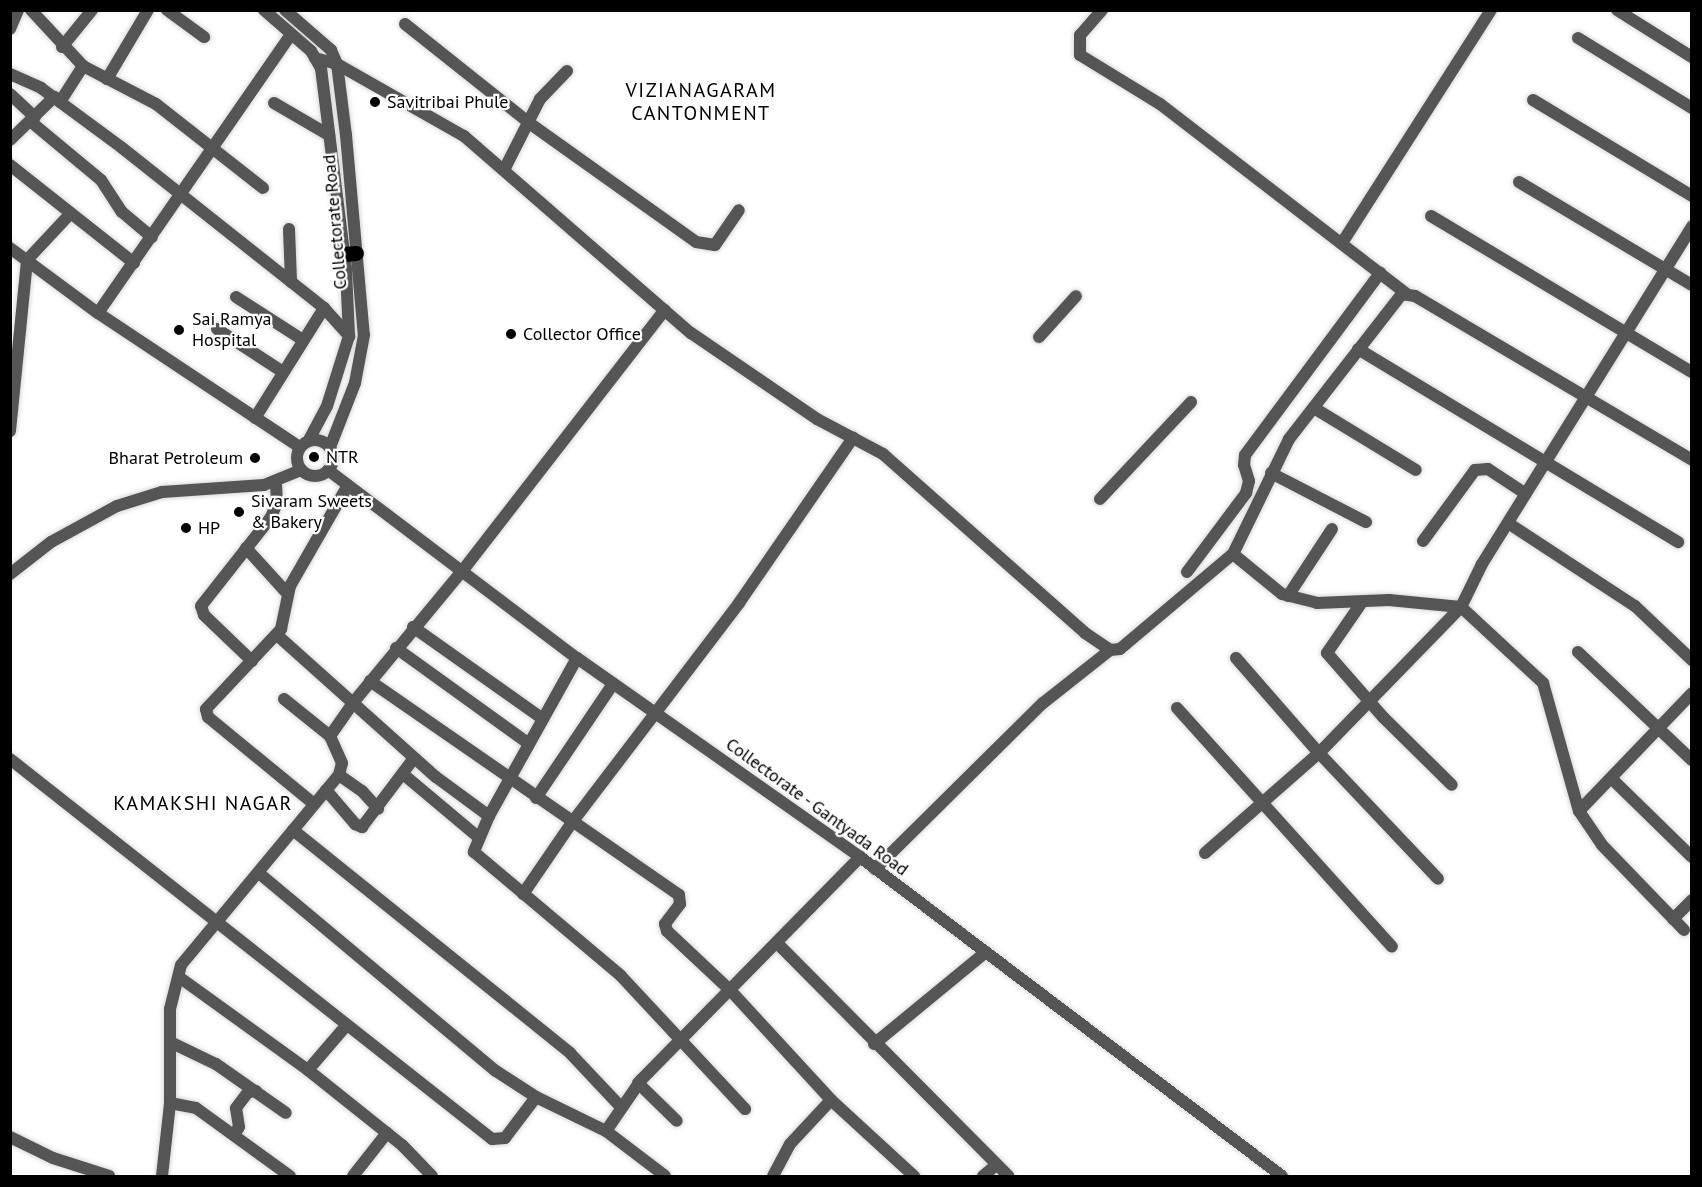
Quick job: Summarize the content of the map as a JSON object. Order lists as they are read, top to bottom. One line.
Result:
{"streets":{"street":["Collectorate Road","Collectorate - Gantyada Road"]},"crossings":[["Collectorate Road","Collectorate - Gantyada Road"]],"districts":["VIZIANAGARAM CANTONMENT","KAMAKSHI NAGAR"],"places":["Savitribai Phule","Sai Ramya Hospital","Collector Office","NTR","Bharat Petroleum","Sivaram Sweets & Bakery","HP"]}
